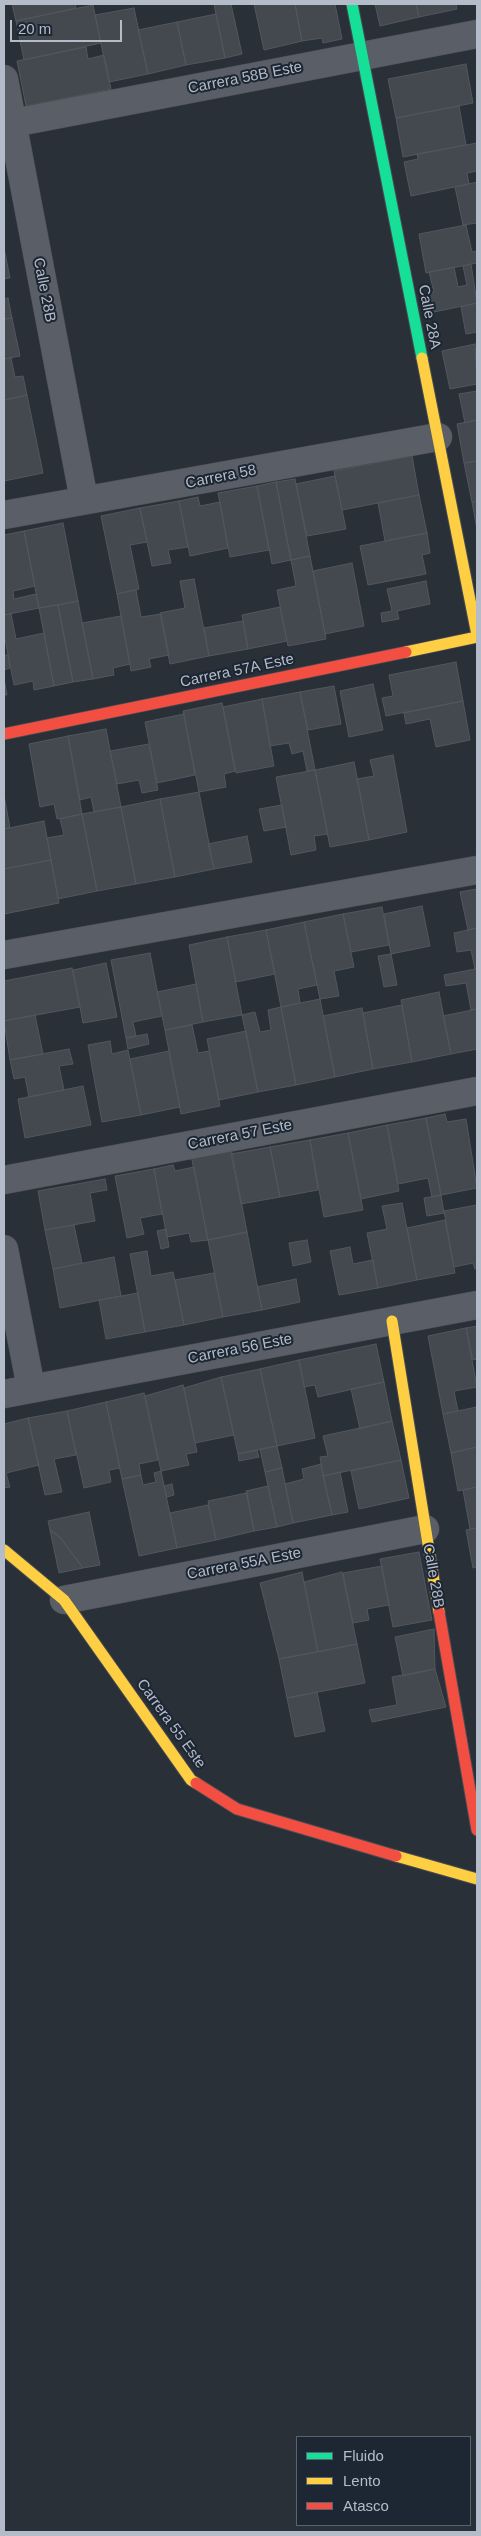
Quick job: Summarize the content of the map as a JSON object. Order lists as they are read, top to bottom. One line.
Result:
{"streets":{"street":["Carrera 58B Este","Calle 28B","Calle 28A","Carrera 58","Carrera 57A Este","Carrera 57 Este","Carrera 56 Este","Carrera 55A Este","Carrera 55 Este"]},"crossings":[["Carrera 58B Este","Calle 28B"],["Carrera 58B Este","Calle 28A"],["Calle 28B","Carrera 58"],["Calle 28B","Carrera 56 Este"],["Calle 28B","Carrera 55A Este"],["Calle 28A","Carrera 58"],["Calle 28A","Carrera 57A Este"],["Carrera 55A Este","Carrera 55 Este"]],"legend":["Fluido","Lento","Atasco"],"scale_bar":"20 m"}
